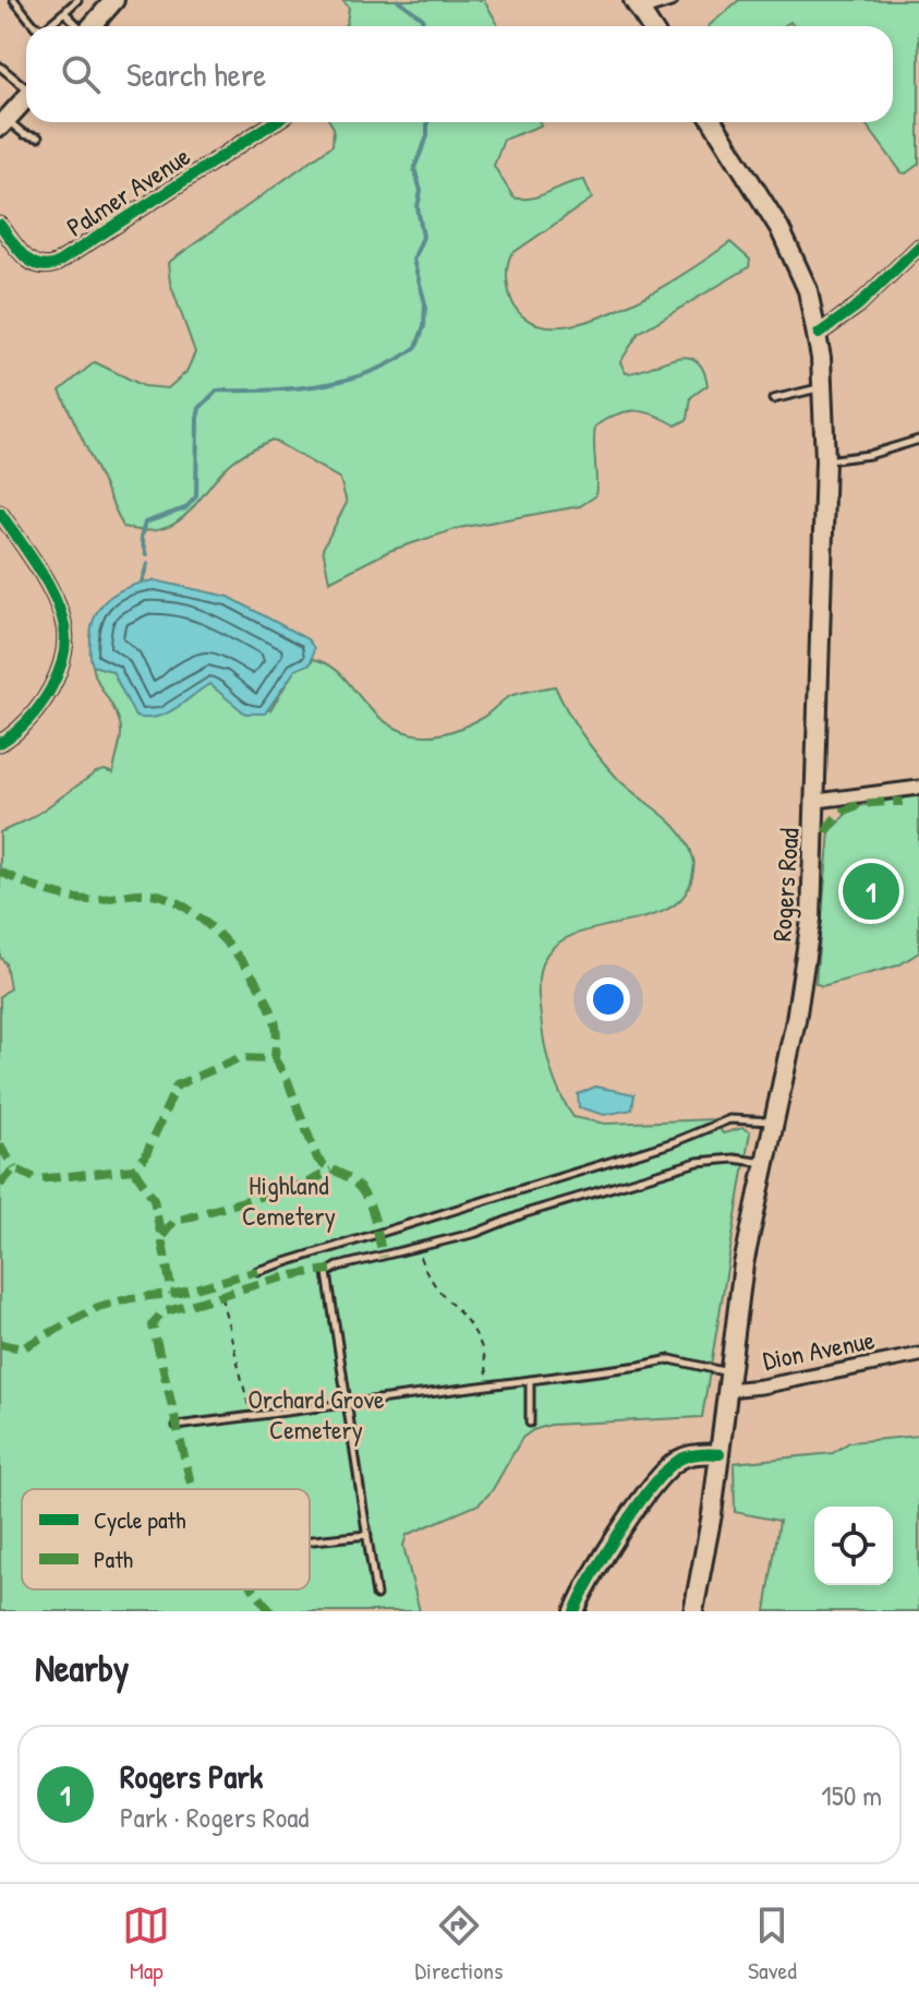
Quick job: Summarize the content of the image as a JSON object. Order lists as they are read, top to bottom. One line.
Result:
{"streets":{"main road":["Rogers Road"],"street":["Palmer Avenue","Dion Avenue"]},"crossings":[["Rogers Road","Dion Avenue"]],"parks":["Highland Cemetery","Orchard Grove Cemetery"],"legend":["Cycle path","Path"],"page":{"search":"Search here","pins":"1","heading":"Nearby","list":[{"mark":"1","name":"Rogers Park","note":"Park · Rogers Road","value":"150 m"}],"nav":["Map","Directions","Saved"]}}
